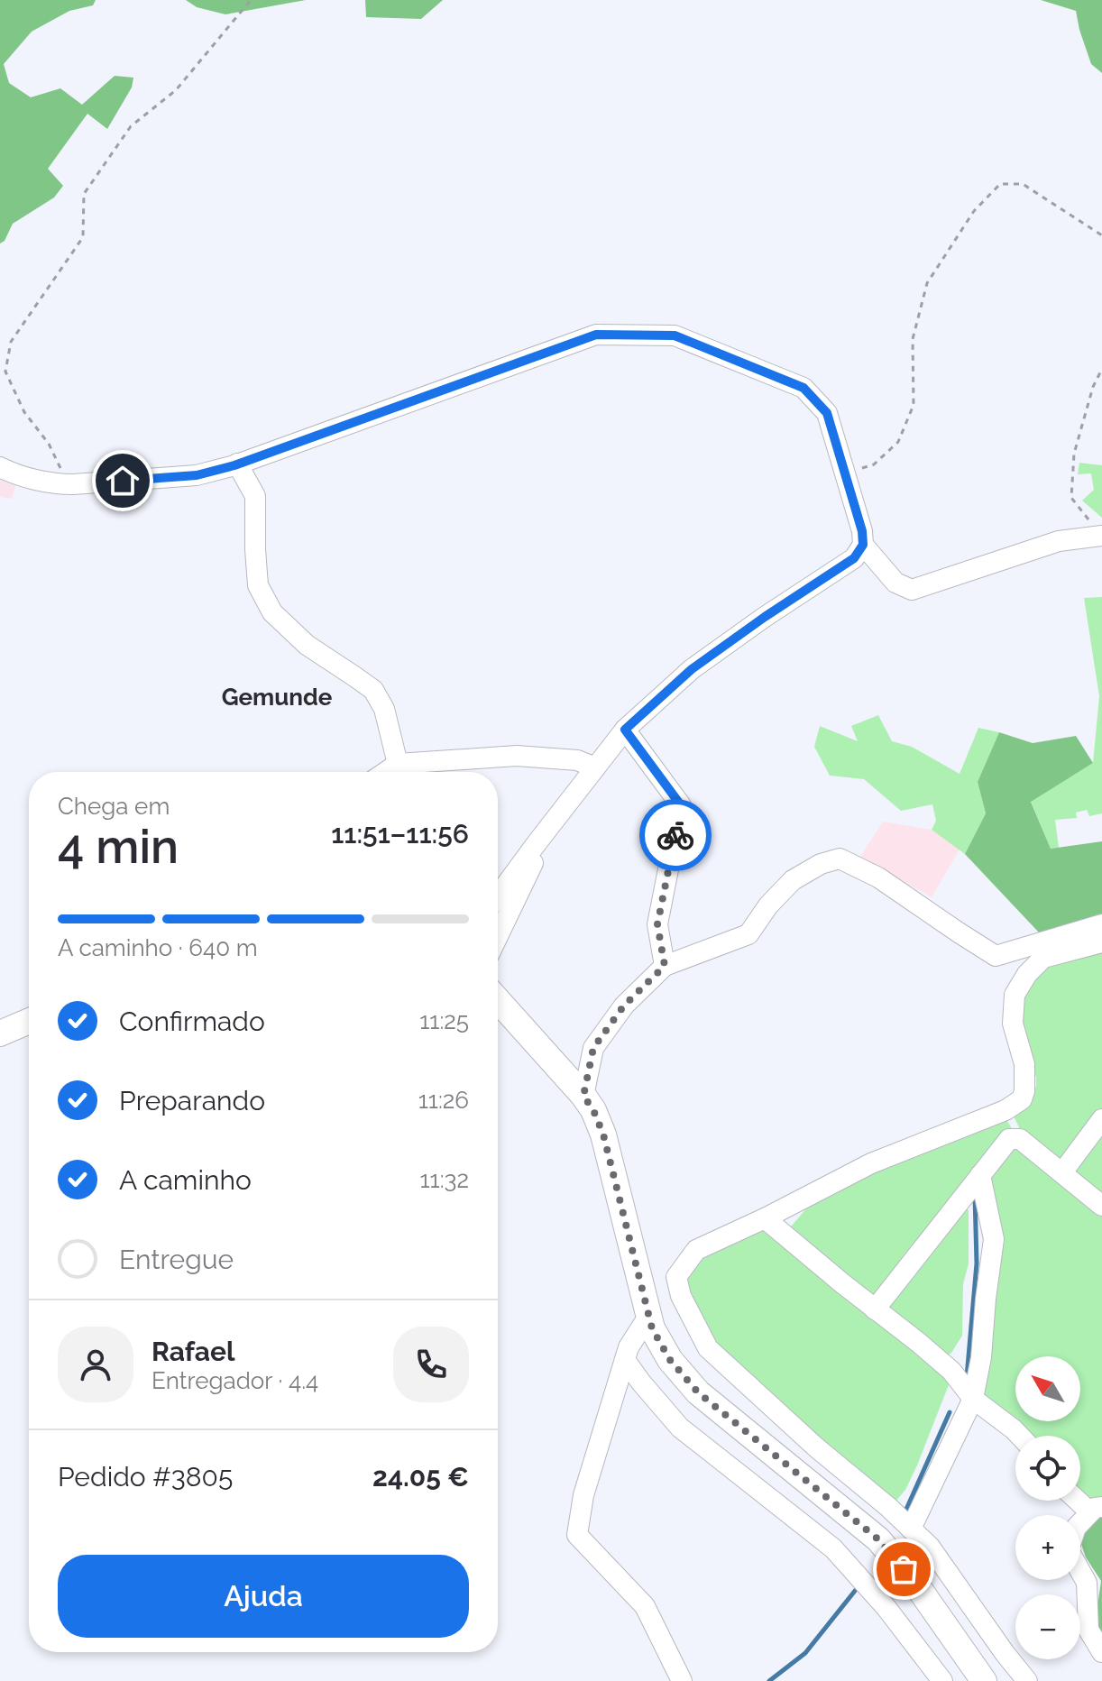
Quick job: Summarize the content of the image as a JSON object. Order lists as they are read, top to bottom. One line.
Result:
{"districts":["Gemunde"],"north":"top left","page":{"heading":["4 min","Chega em","11:51–11:56"],"panel":["Rafael","Entregador · 4.4","Pedido #3805","24.05 €"],"bar":"A caminho · 640 m","list":[["Confirmado","11:25"],["Preparando","11:26"],["A caminho","11:32"],"Entregue"],"map_buttons":["+","−"],"buttons":"Ajuda"}}
